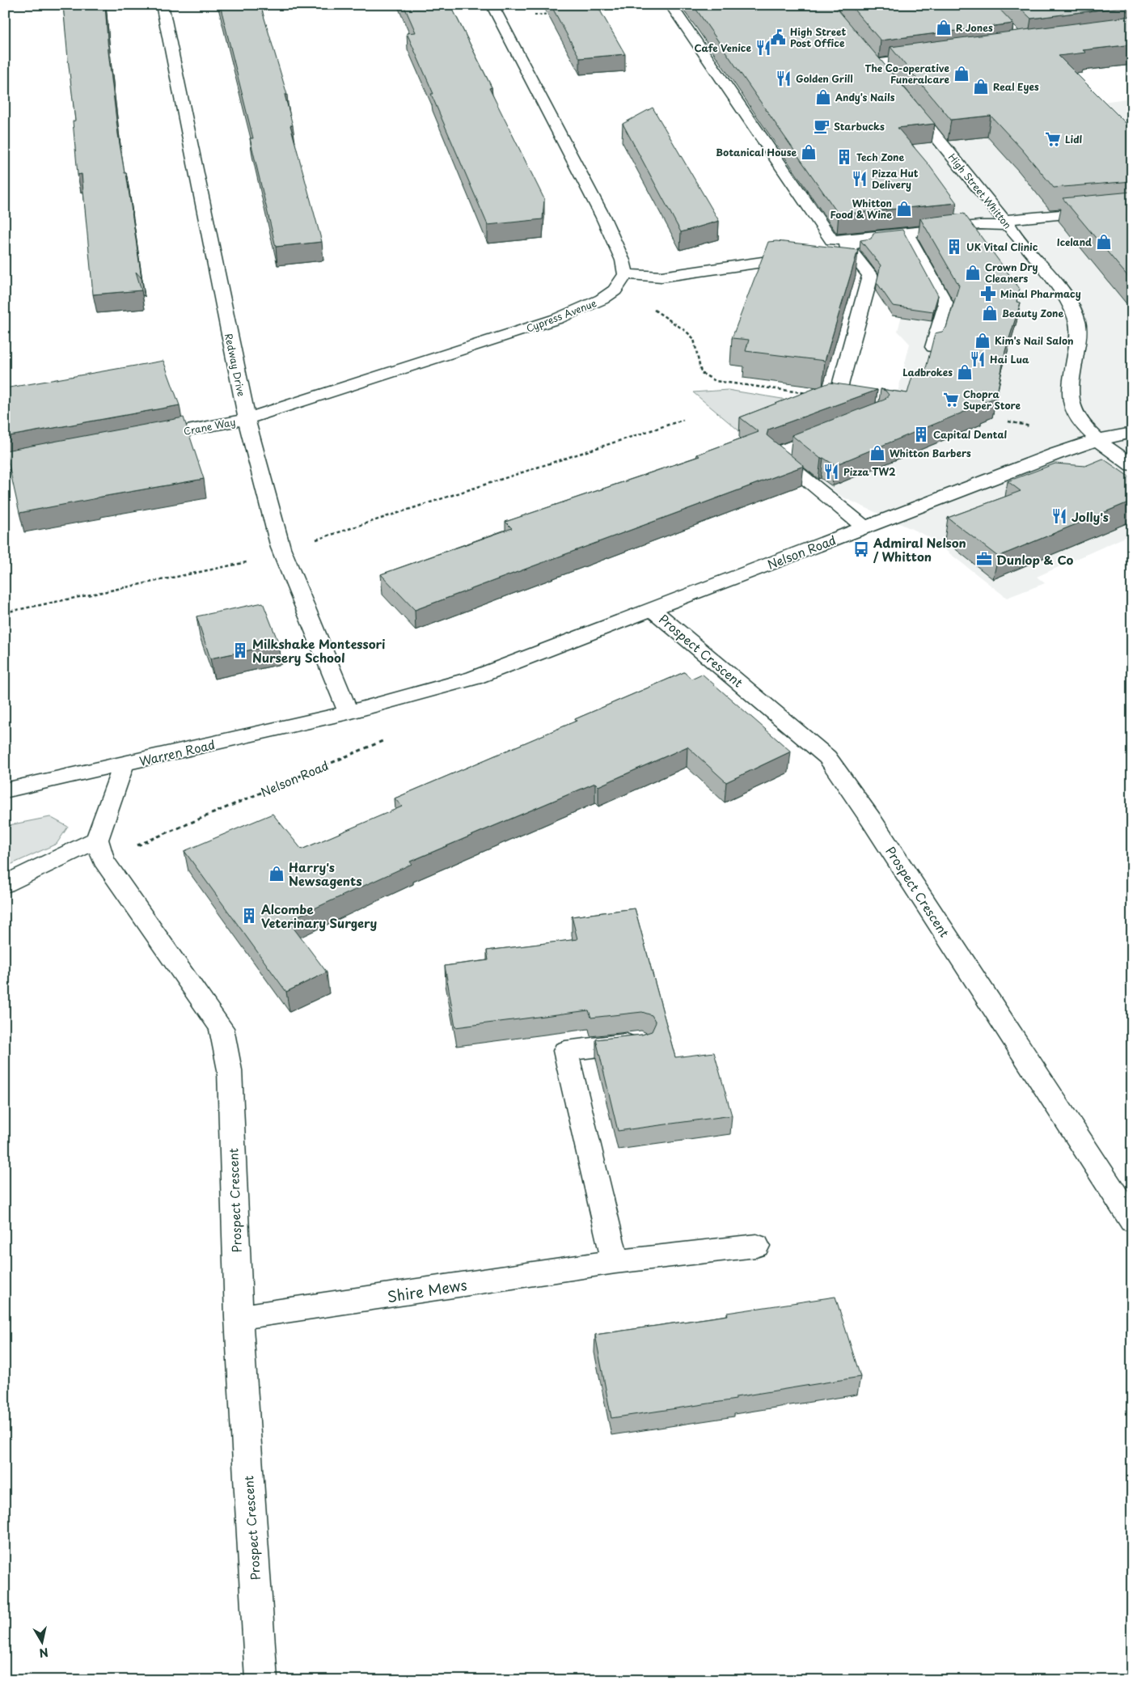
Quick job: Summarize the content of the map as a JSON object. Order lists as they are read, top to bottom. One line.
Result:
{"streets":{"street":["High Street Whitton","Cypress Avenue","Redway Drive","Crane Way","Nelson Road","Prospect Crescent","Warren Road","Shire Mews"]},"crossings":[["High Street Whitton","Nelson Road"],["Cypress Avenue","Redway Drive"],["Cypress Avenue","Crane Way"],["Redway Drive","Crane Way"],["Redway Drive","Nelson Road"],["Redway Drive","Warren Road"],["Nelson Road","Prospect Crescent"],["Nelson Road","Warren Road"],["Prospect Crescent","Shire Mews"]],"places":{"shop":["R Jones","The Co-operative Funeralcare","Real Eyes","Andy's Nails","Botanical House","Whitton Food & Wine","Iceland","Crown Dry Cleaners","Beauty Zone","Kim's Nail Salon","Ladbrokes","Whitton Barbers","Harry's Newsagents"],"public building":["High Street Post Office"],"restaurant":["Cafe Venice","Golden Grill","Pizza Hut Delivery","Hai Lua","Pizza TW2","Jolly's"],"cafe":["Starbucks"],"supermarket":["Lidl","Chopra Super Store"],"building":["Tech Zone","UK Vital Clinic","Capital Dental","Milkshake Montessori Nursery School","Alcombe Veterinary Surgery"],"pharmacy":["Minal Pharmacy"],"bus stop":["Admiral Nelson / Whitton"],"office":["Dunlop & Co"]},"north":"bottom"}
